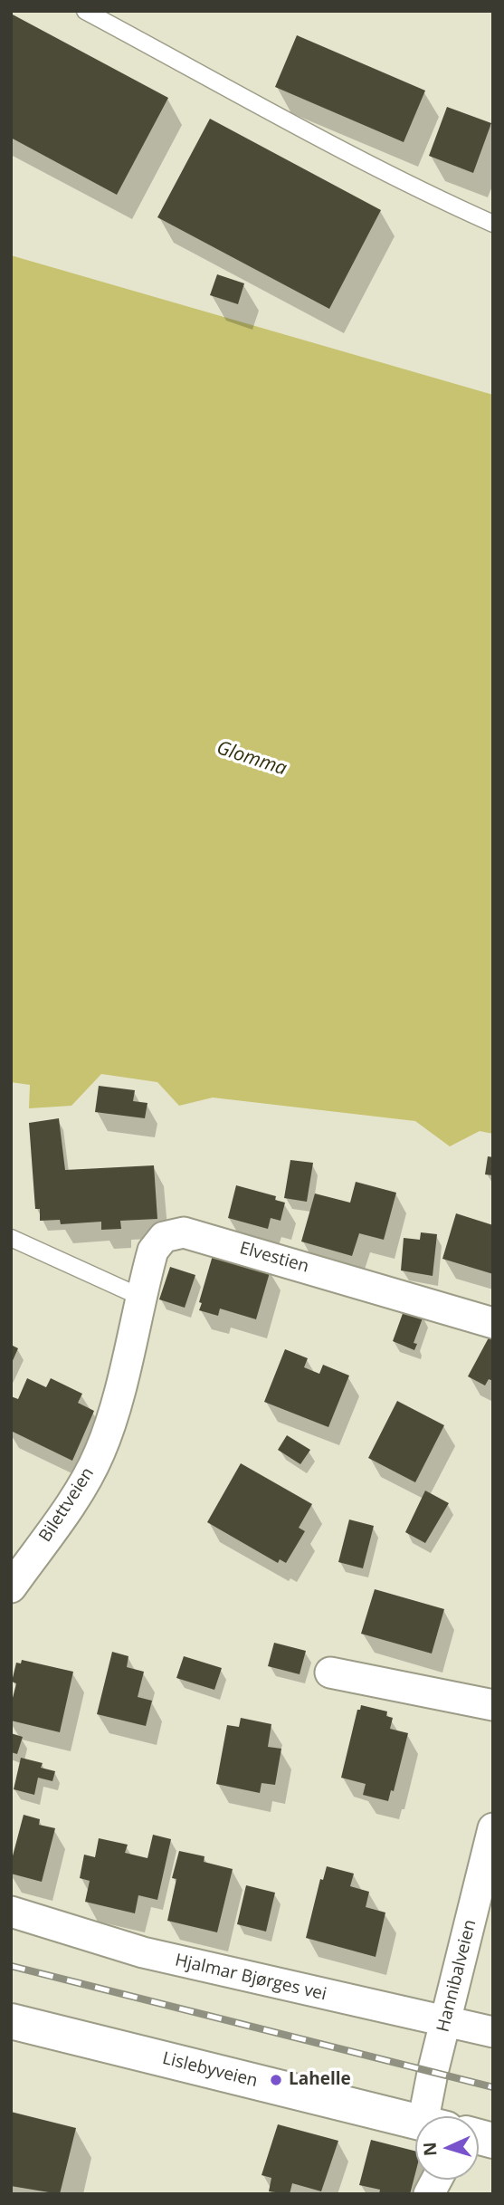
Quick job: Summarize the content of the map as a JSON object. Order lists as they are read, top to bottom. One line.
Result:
{"streets":{"street":["Elvestien","Bilettveien","Hannibalveien","Hjalmar Bjørges vei","Lislebyveien"]},"crossings":[["Elvestien","Bilettveien"],["Hannibalveien","Hjalmar Bjørges vei"]],"water":["Glomma"],"places":["Lahelle"],"north":"left"}
